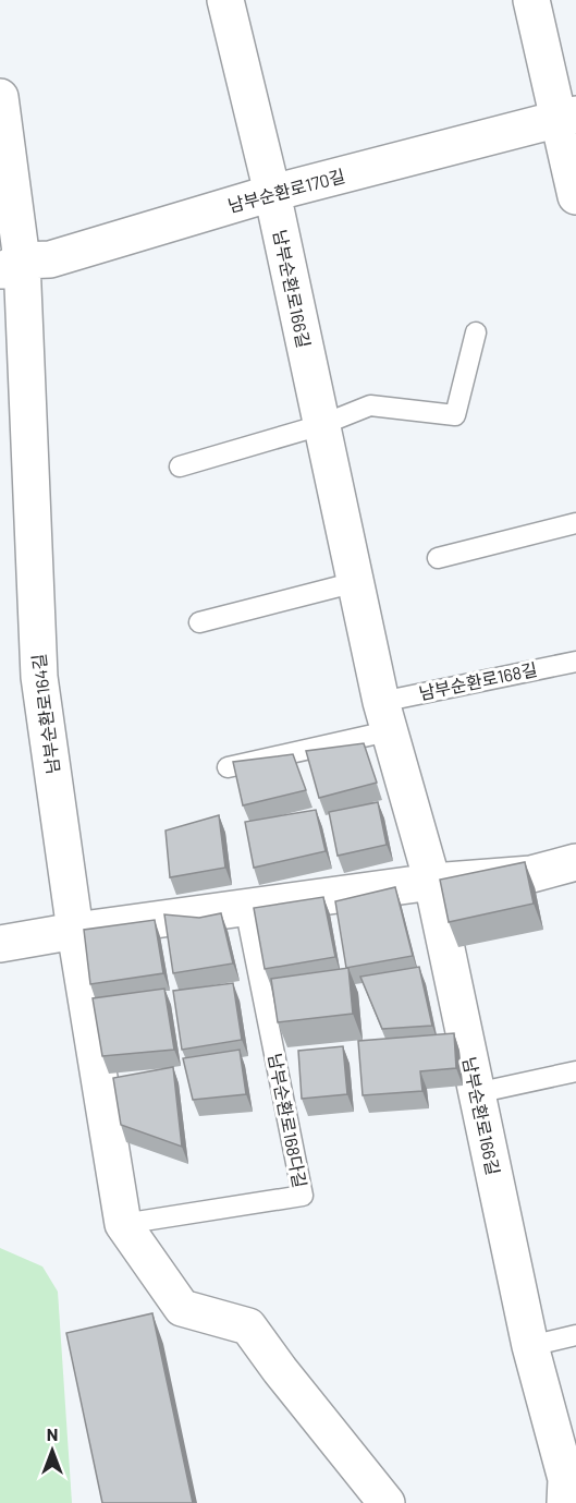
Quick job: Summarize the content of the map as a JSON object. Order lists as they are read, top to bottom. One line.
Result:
{"streets":{"street":["남부순환로170길","남부순환로166길","남부순환로164길"],"lane":["남부순환로168길","남부순환로168다길"]},"crossings":[["남부순환로170길","남부순환로166길"],["남부순환로170길","남부순환로164길"],["남부순환로166길","남부순환로168길"],["남부순환로164길","남부순환로168다길"]],"north":"top"}
